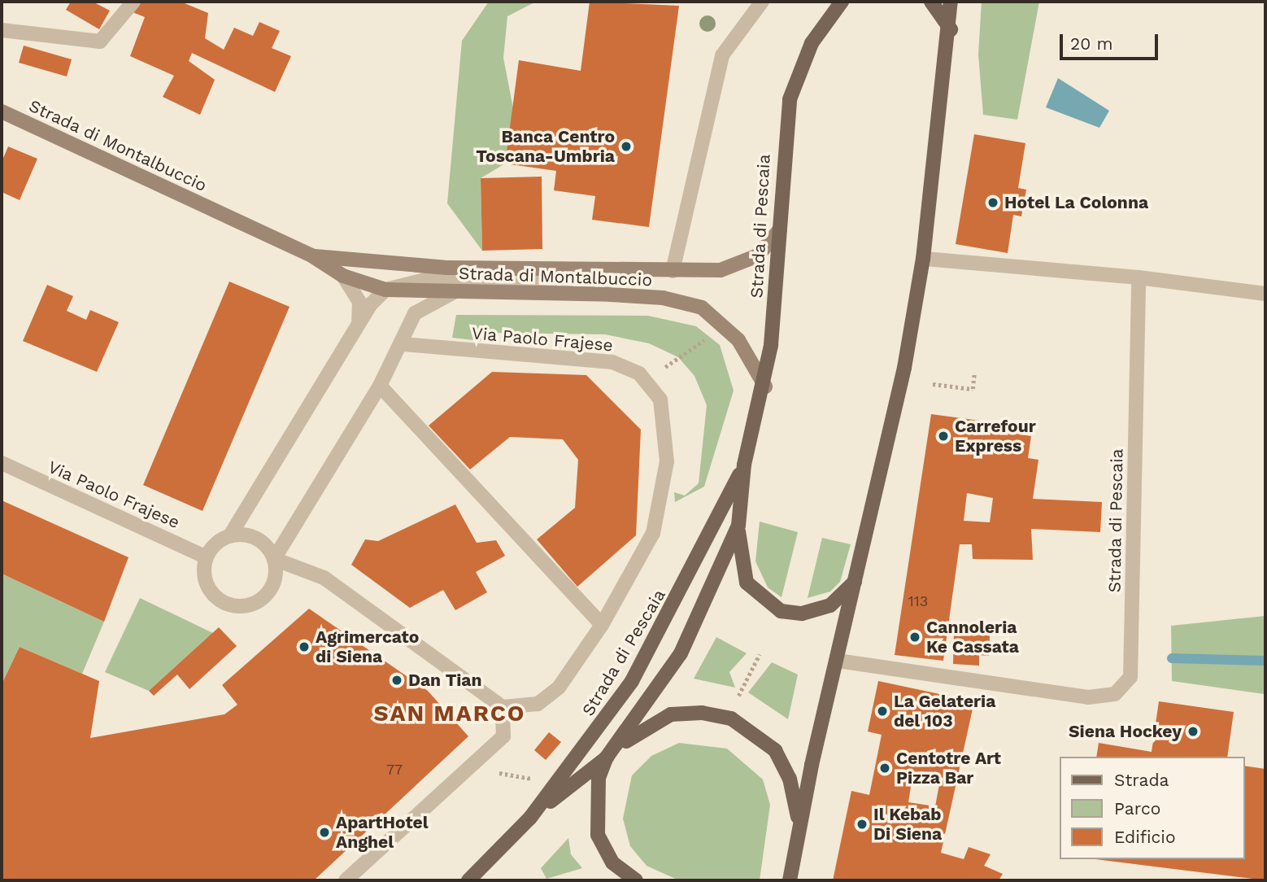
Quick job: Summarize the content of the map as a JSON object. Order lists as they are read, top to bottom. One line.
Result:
{"streets":{"main road":["Strada di Pescaia"],"street":["Strada di Montalbuccio","Via Paolo Frajese"]},"crossings":[["Strada di Montalbuccio","Strada di Pescaia"]],"districts":["SAN MARCO"],"places":["Banca Centro Toscana-Umbria","Hotel La Colonna","Carrefour Express","Cannoleria Ke Cassata","Agrimercato di Siena","Dan Tian","La Gelateria del 103","Siena Hockey","Centotre Art Pizza Bar","Il Kebab Di Siena","ApartHotel Anghel"],"house_numbers":["113","77"],"legend":["Strada","Parco","Edificio"],"scale_bar":"20 m"}
